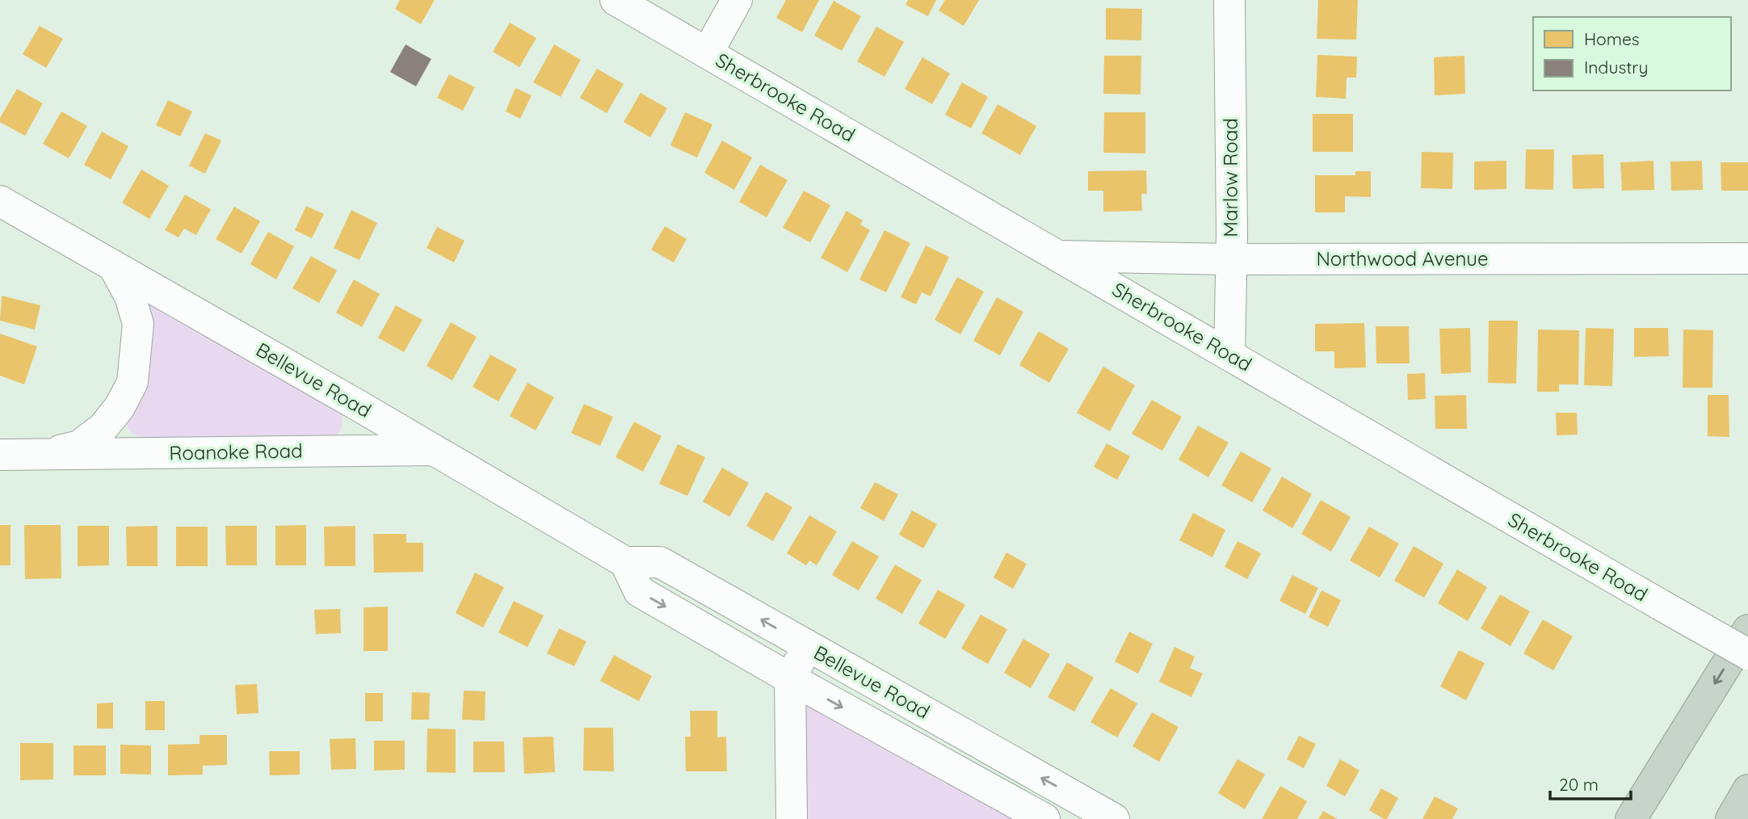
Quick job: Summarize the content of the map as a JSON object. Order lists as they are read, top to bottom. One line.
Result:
{"streets":{"street":["Sherbrooke Road","Marlow Road","Northwood Avenue","Bellevue Road","Roanoke Road"]},"crossings":[["Sherbrooke Road","Marlow Road"],["Sherbrooke Road","Northwood Avenue"],["Marlow Road","Northwood Avenue"],["Bellevue Road","Roanoke Road"]],"legend":["Homes","Industry"],"scale_bar":"20 m"}
